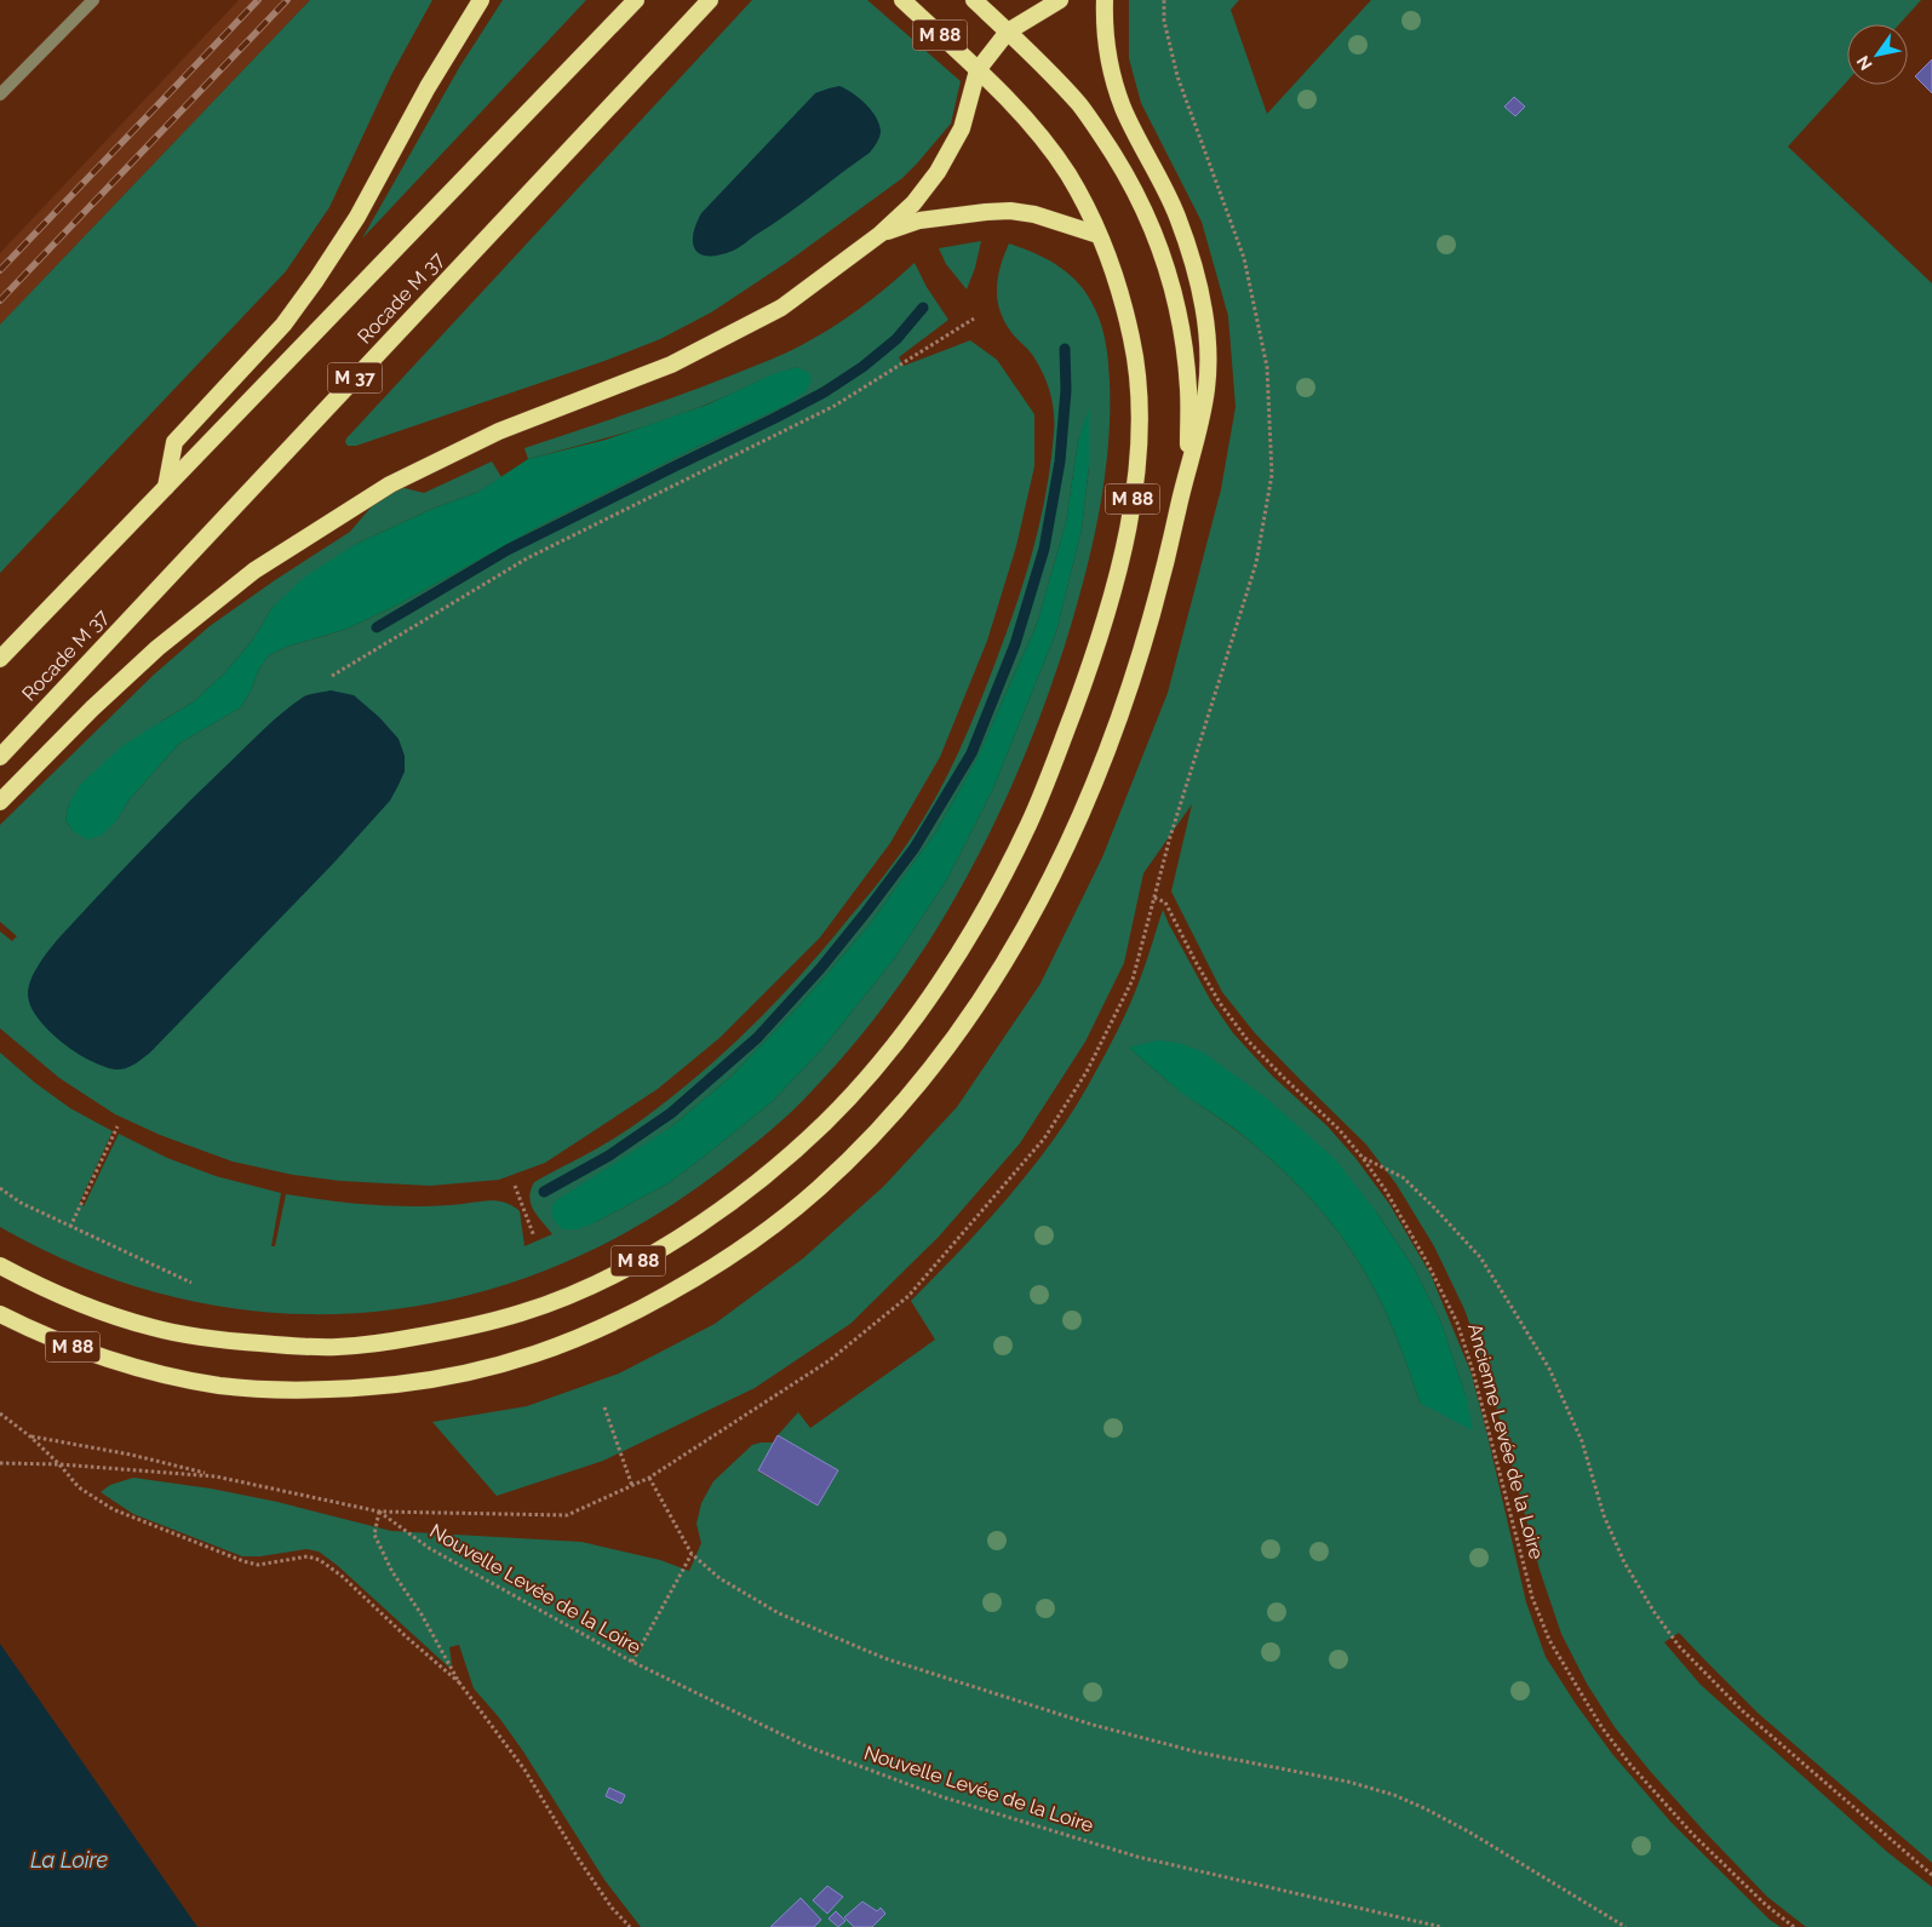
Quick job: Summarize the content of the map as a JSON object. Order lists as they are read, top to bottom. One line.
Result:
{"streets":{"highway":["M 88","Rocade M 37","M 37"],"path":["Ancienne Levée de la Loire","Nouvelle Levée de la Loire"]},"water":["La Loire"],"north":"bottom left"}
